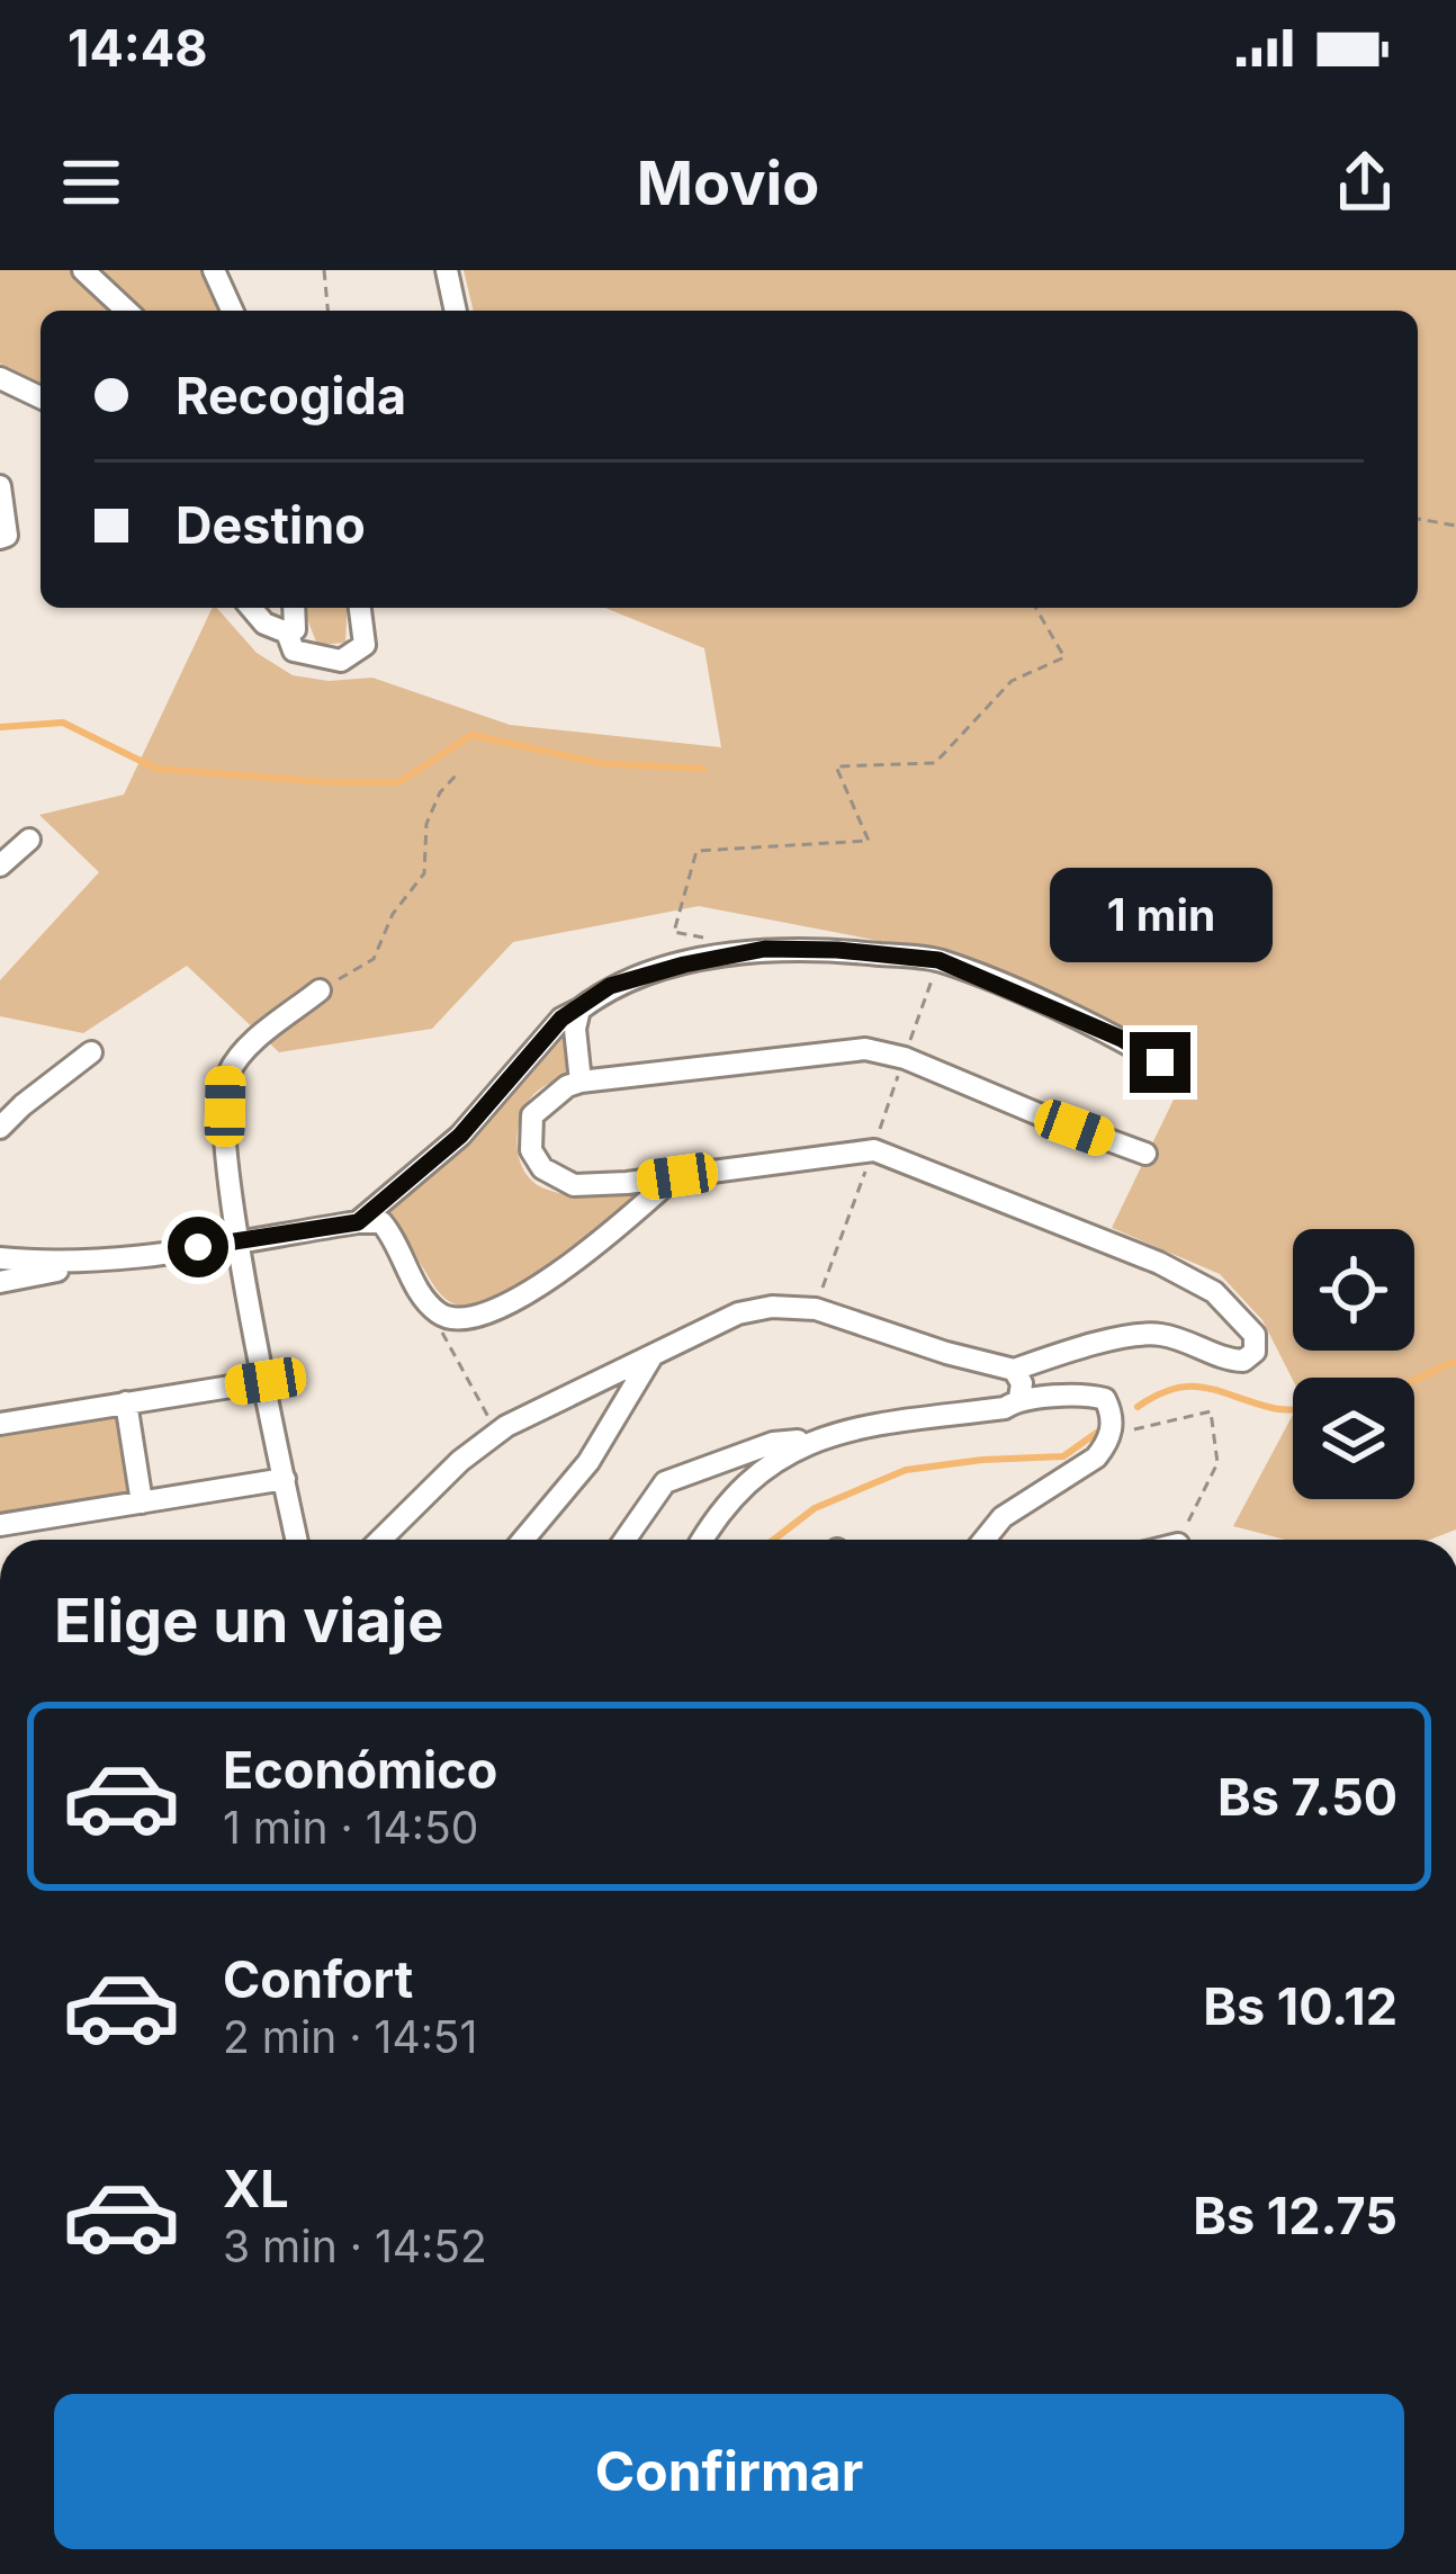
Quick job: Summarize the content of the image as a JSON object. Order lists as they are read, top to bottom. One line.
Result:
{"page":{"status":"14:48","header":"Movio","banner":["Recogida","Destino"],"bubble":"1 min","heading":"Elige un viaje","list":[{"name":"Económico","note":"1 min · 14:50","value":"Bs 7.50"},{"name":"Confort","note":"2 min · 14:51","value":"Bs 10.12"},{"name":"XL","note":"3 min · 14:52","value":"Bs 12.75"}],"buttons":"Confirmar"}}
